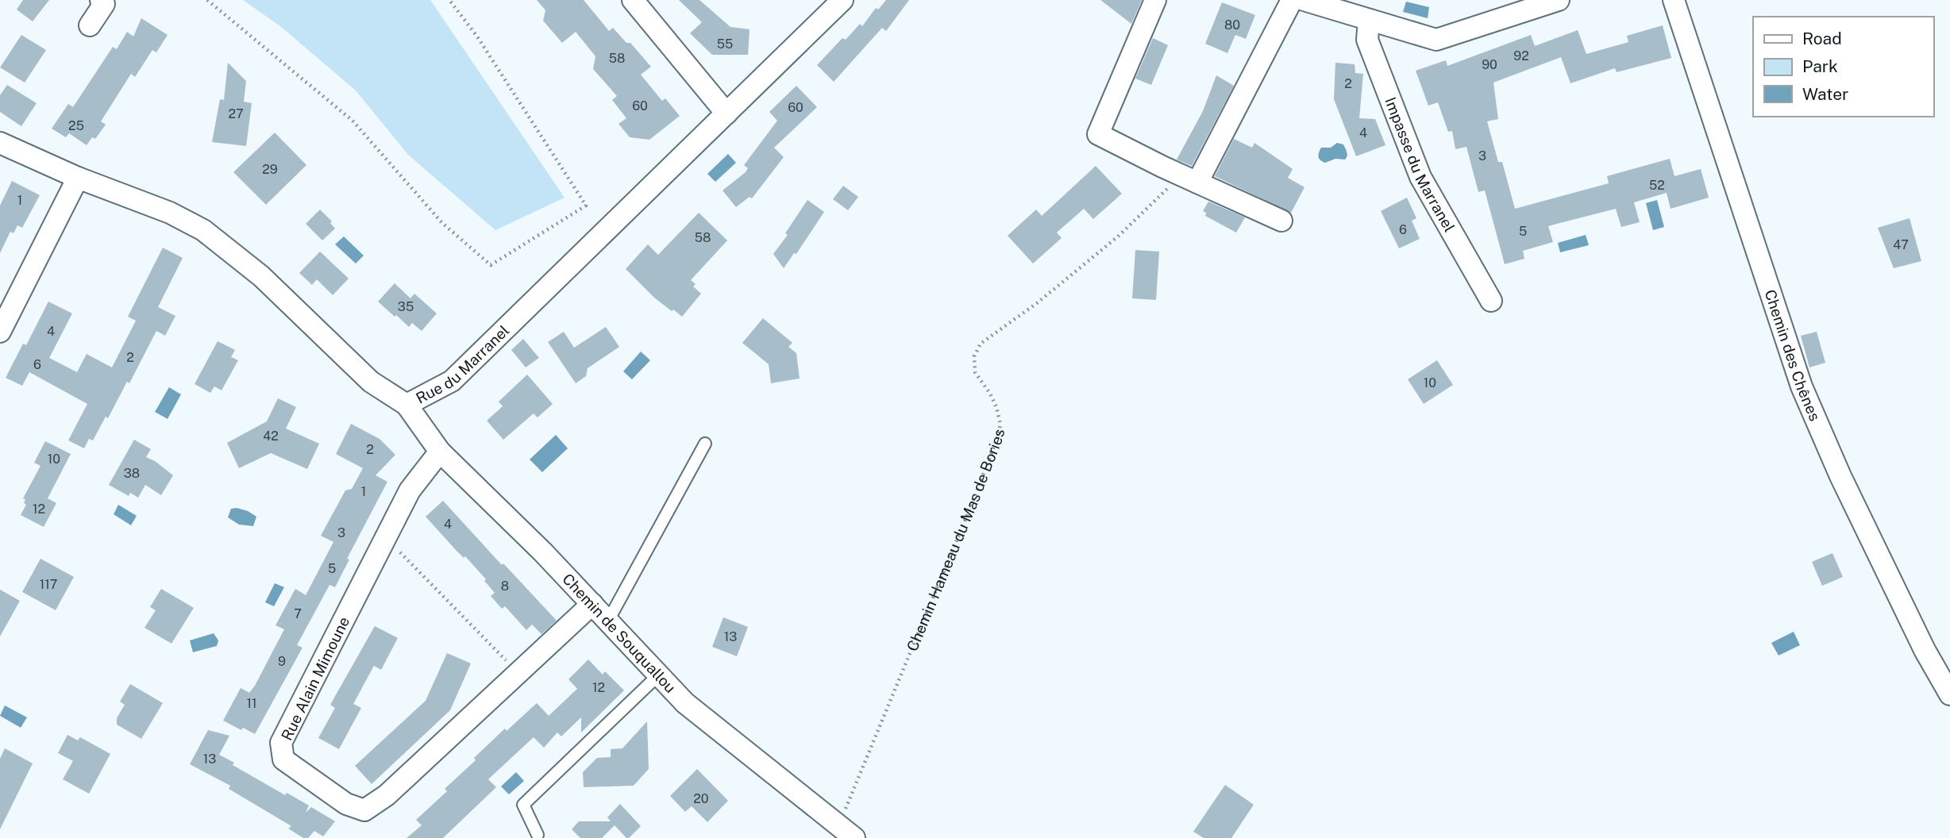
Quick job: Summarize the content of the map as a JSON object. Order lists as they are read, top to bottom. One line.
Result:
{"streets":{"street":["Impasse du Marranel","Chemin des Chênes","Rue du Marranel","Chemin de Souquallou","Rue Alain Mimoune"],"path":["Chemin Hameau du Mas de Bories"]},"crossings":[["Rue du Marranel","Chemin de Souquallou"],["Chemin Hameau du Mas de Bories","Chemin de Souquallou"],["Chemin de Souquallou","Rue Alain Mimoune"]],"house_numbers":["80","55","92","58","90","2","60","60","27","25","4","3","29","52","1","6","5","58","47","35","4","2","6","10","42","2","10","38","1","12","4","3","5","117","8","7","13","9","12","11","13","20"],"legend":["Road","Park","Water"]}
